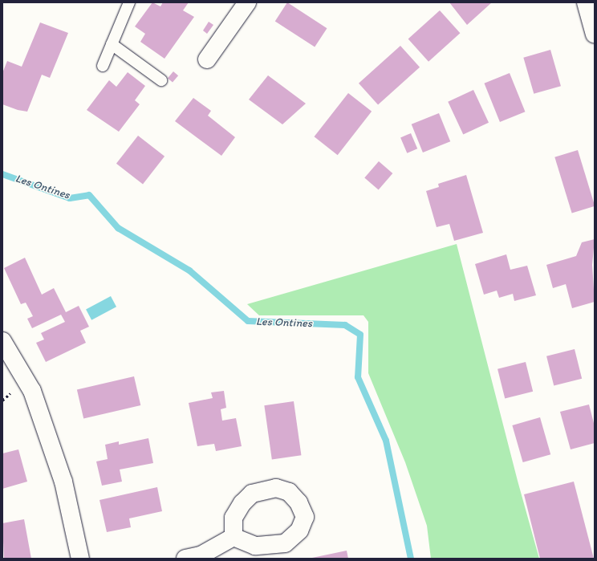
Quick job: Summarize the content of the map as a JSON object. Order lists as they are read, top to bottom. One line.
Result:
{"water":["Les Ontines"]}
